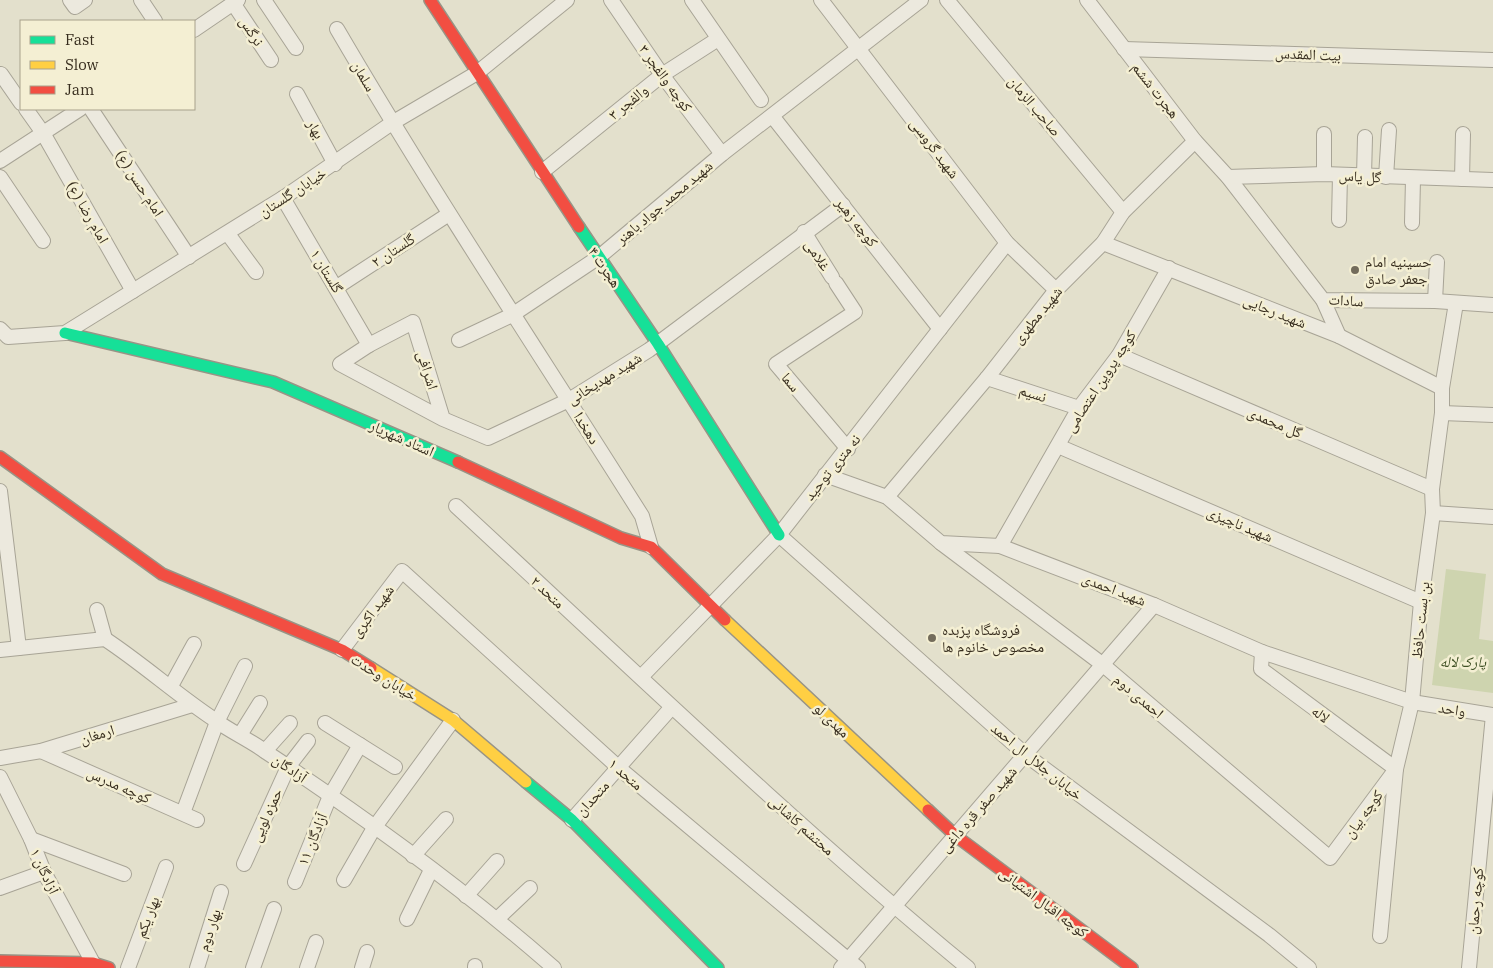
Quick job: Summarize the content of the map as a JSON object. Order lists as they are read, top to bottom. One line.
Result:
{"streets":{"street":["نرگس","بیت المقدس","سلمان","کوچه والفجر ۳","هجرت ششم","والفجر ۳","صاحب الزمان","بهار","شهید گروسی","گل یاس","امام حسن (ع)","خیابان گلستان","شهید محمد جواد باهنر","امام رضا (ع)","کوچه زهیر","گلستان ۲","غلامی","هجرت ۴","گلستان ۱","سادات","شهید رجایی","شهید مطهری","اشرافی","شهید مهدیخانی","کوچه پروین اعتصامی","سما","نسیم","گل محمدی","دهخدا","استاد شهریار","نه متری توحید","شهید ناچیزی","شهید احمدی","متحد ۲","شهید اکبری","بن بست حافظ","خیابان وحدت","احمدی دوم","واحد","لاله","مهدی لو","ارمغان","خیابان جلال ال احمد","آزادگان","متحد ۱","کوچه مدرس","متحدان","شهید صفر قره داغی","کوچه بیان","حمزه لویی","محتشم کاشانی","آزادگان ۱۱","آزادگان ۱","کوچه رحمان","کوچه اقبال اشتیانی","بهار یکم","بهار دوم"]},"crossings":[["بیت المقدس","هجرت ششم"],["سلمان","خیابان گلستان"],["کوچه والفجر ۳","والفجر ۳"],["کوچه والفجر ۳","شهید محمد جواد باهنر"],["هجرت ششم","گل یاس"],["هجرت ششم","سادات"],["هجرت ششم","شهید مطهری"],["والفجر ۳","هجرت ۴"],["صاحب الزمان","شهید مطهری"],["بهار","خیابان گلستان"],["شهید گروسی","شهید محمد جواد باهنر"],["شهید گروسی","شهید مطهری"],["شهید گروسی","نه متری توحید"],["گل یاس","سادات"],["امام حسن (ع)","خیابان گلستان"],["خیابان گلستان","امام رضا (ع)"],["خیابان گلستان","هجرت ۴"],["خیابان گلستان","گلستان ۱"],["خیابان گلستان","استاد شهریار"],["شهید محمد جواد باهنر","کوچه زهیر"],["شهید محمد جواد باهنر","هجرت ۴"],["شهید محمد جواد باهنر","دهخدا"],["کوچه زهیر","شهید مهدیخانی"],["کوچه زهیر","نه متری توحید"],["گلستان ۲","گلستان ۱"],["غلامی","شهید مهدیخانی"],["غلامی","سما"],["هجرت ۴","شهید مهدیخانی"],["هجرت ۴","نه متری توحید"],["هجرت ۴","خیابان جلال ال احمد"],["گلستان ۱","اشرافی"],["گلستان ۱","شهید مهدیخانی"],["سادات","بن بست حافظ"],["شهید رجایی","شهید مطهری"],["شهید رجایی","کوچه پروین اعتصامی"],["شهید رجایی","بن بست حافظ"],["شهید مطهری","نسیم"],["اشرافی","شهید مهدیخانی"],["شهید مهدیخانی","دهخدا"],["کوچه پروین اعتصامی","نسیم"],["کوچه پروین اعتصامی","گل محمدی"],["کوچه پروین اعتصامی","شهید ناچیزی"],["کوچه پروین اعتصامی","شهید احمدی"],["سما","نه متری توحید"],["گل محمدی","بن بست حافظ"],["دهخدا","استاد شهریار"],["استاد شهریار","نه متری توحید"],["استاد شهریار","مهدی لو"],["نه متری توحید","متحد ۲"],["نه متری توحید","مهدی لو"],["نه متری توحید","خیابان جلال ال احمد"],["نه متری توحید","محتشم کاشانی"],["شهید ناچیزی","بن بست حافظ"],["شهید احمدی","بن بست حافظ"],["شهید احمدی","احمدی دوم"],["شهید احمدی","واحد"],["شهید احمدی","لاله"],["شهید احمدی","شهید صفر قره داغی"],["متحد ۲","محتشم کاشانی"],["شهید اکبری","خیابان وحدت"],["شهید اکبری","متحد ۱"],["بن بست حافظ","واحد"],["بن بست حافظ","لاله"],["بن بست حافظ","کوچه بیان"],["خیابان وحدت","متحدان"],["احمدی دوم","شهید صفر قره داغی"],["احمدی دوم","کوچه بیان"],["واحد","کوچه رحمان"],["لاله","کوچه بیان"],["مهدی لو","شهید صفر قره داغی"],["مهدی لو","کوچه اقبال اشتیانی"],["ارمغان","آزادگان"],["ارمغان","کوچه مدرس"],["خیابان جلال ال احمد","شهید صفر قره داغی"],["آزادگان","حمزه لویی"],["آزادگان","آزادگان ۱۱"],["متحد ۱","متحدان"],["متحد ۱","شهید صفر قره داغی"],["متحدان","محتشم کاشانی"],["شهید صفر قره داغی","محتشم کاشانی"],["شهید صفر قره داغی","کوچه اقبال اشتیانی"]],"parks":["پارک لاله"],"places":["حسینیه امام جعفر صادق","فروشگاه پزبده مخصوص خانوم ها"],"legend":["Fast","Slow","Jam"]}
